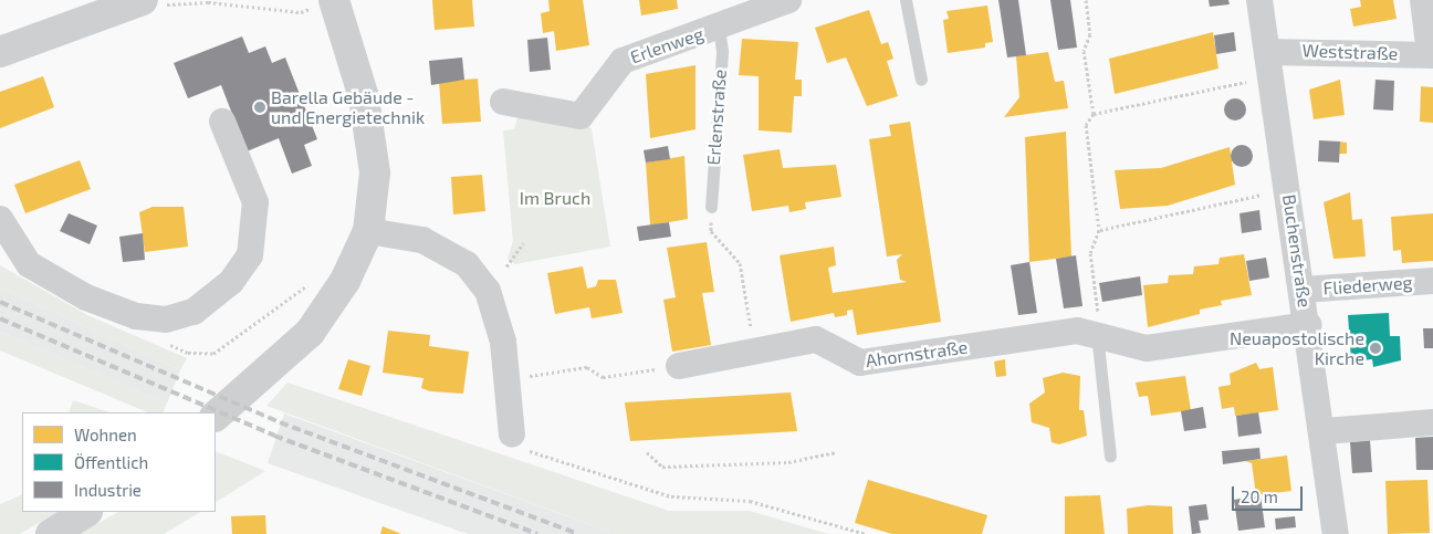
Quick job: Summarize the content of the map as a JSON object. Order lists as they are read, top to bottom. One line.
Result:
{"streets":{"street":["Erlenweg","Weststraße","Buchenstraße","Fliederweg","Ahornstraße"],"lane":["Erlenstraße"]},"crossings":[["Erlenweg","Erlenstraße"],["Weststraße","Buchenstraße"],["Buchenstraße","Fliederweg"],["Buchenstraße","Ahornstraße"]],"parks":["Im Bruch"],"places":["Barella Gebäude - und Energietechnik","Neuapostolische Kirche"],"legend":["Wohnen","Öffentlich","Industrie"],"scale_bar":"20 m"}
